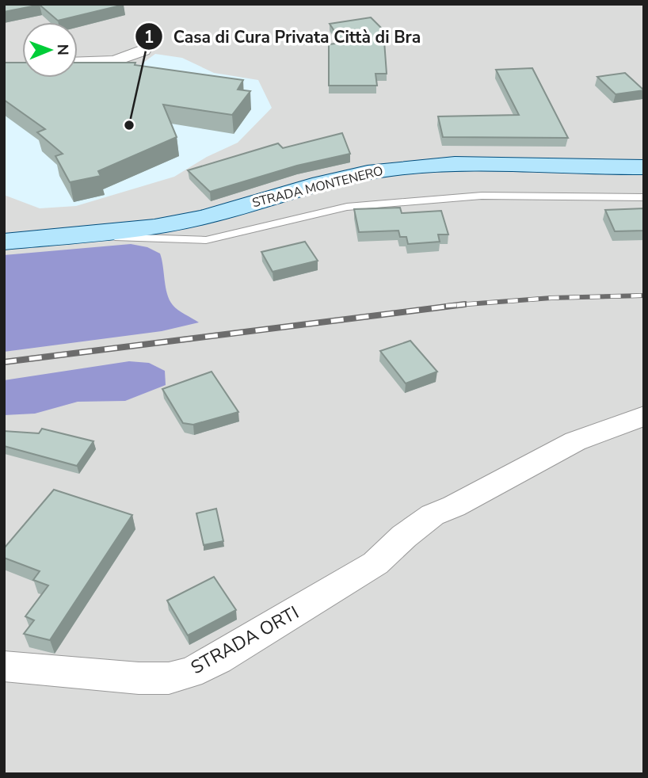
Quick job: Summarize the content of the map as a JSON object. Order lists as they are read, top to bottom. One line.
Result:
{"streets":{"main road":["STRADA MONTENERO"],"street":["STRADA ORTI"]},"places":["Casa di Cura Privata Città di Bra"],"north":"right"}
